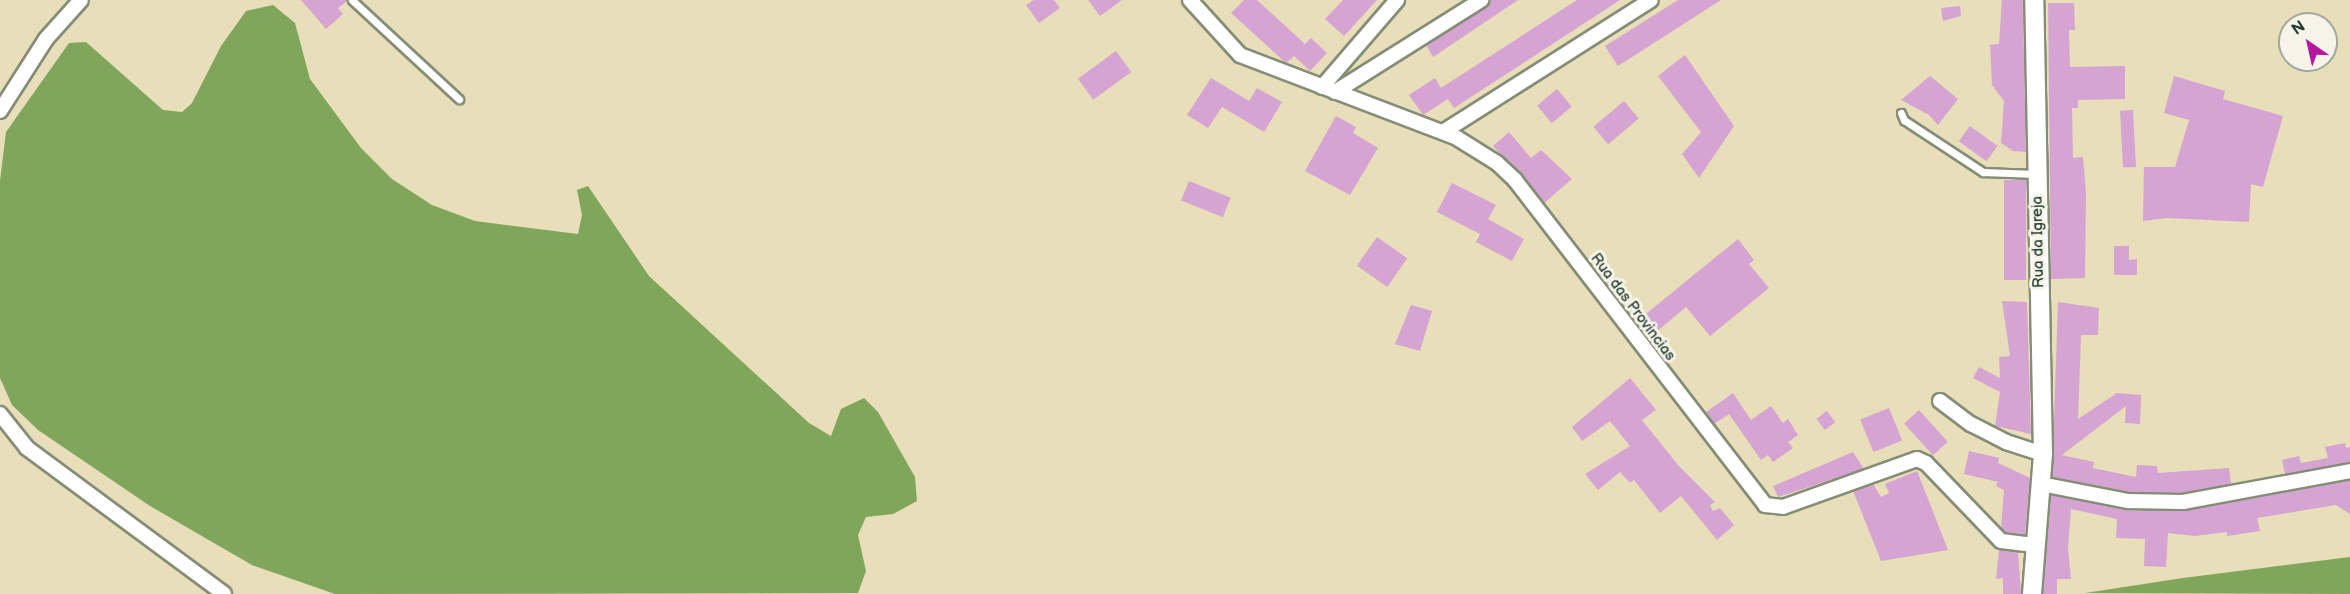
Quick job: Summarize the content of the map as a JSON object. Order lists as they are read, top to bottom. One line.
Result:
{"streets":{"street":["Rua da Igreja","Rua das Provincias"]},"crossings":[["Rua da Igreja","Rua das Provincias"]],"north":"top left"}
